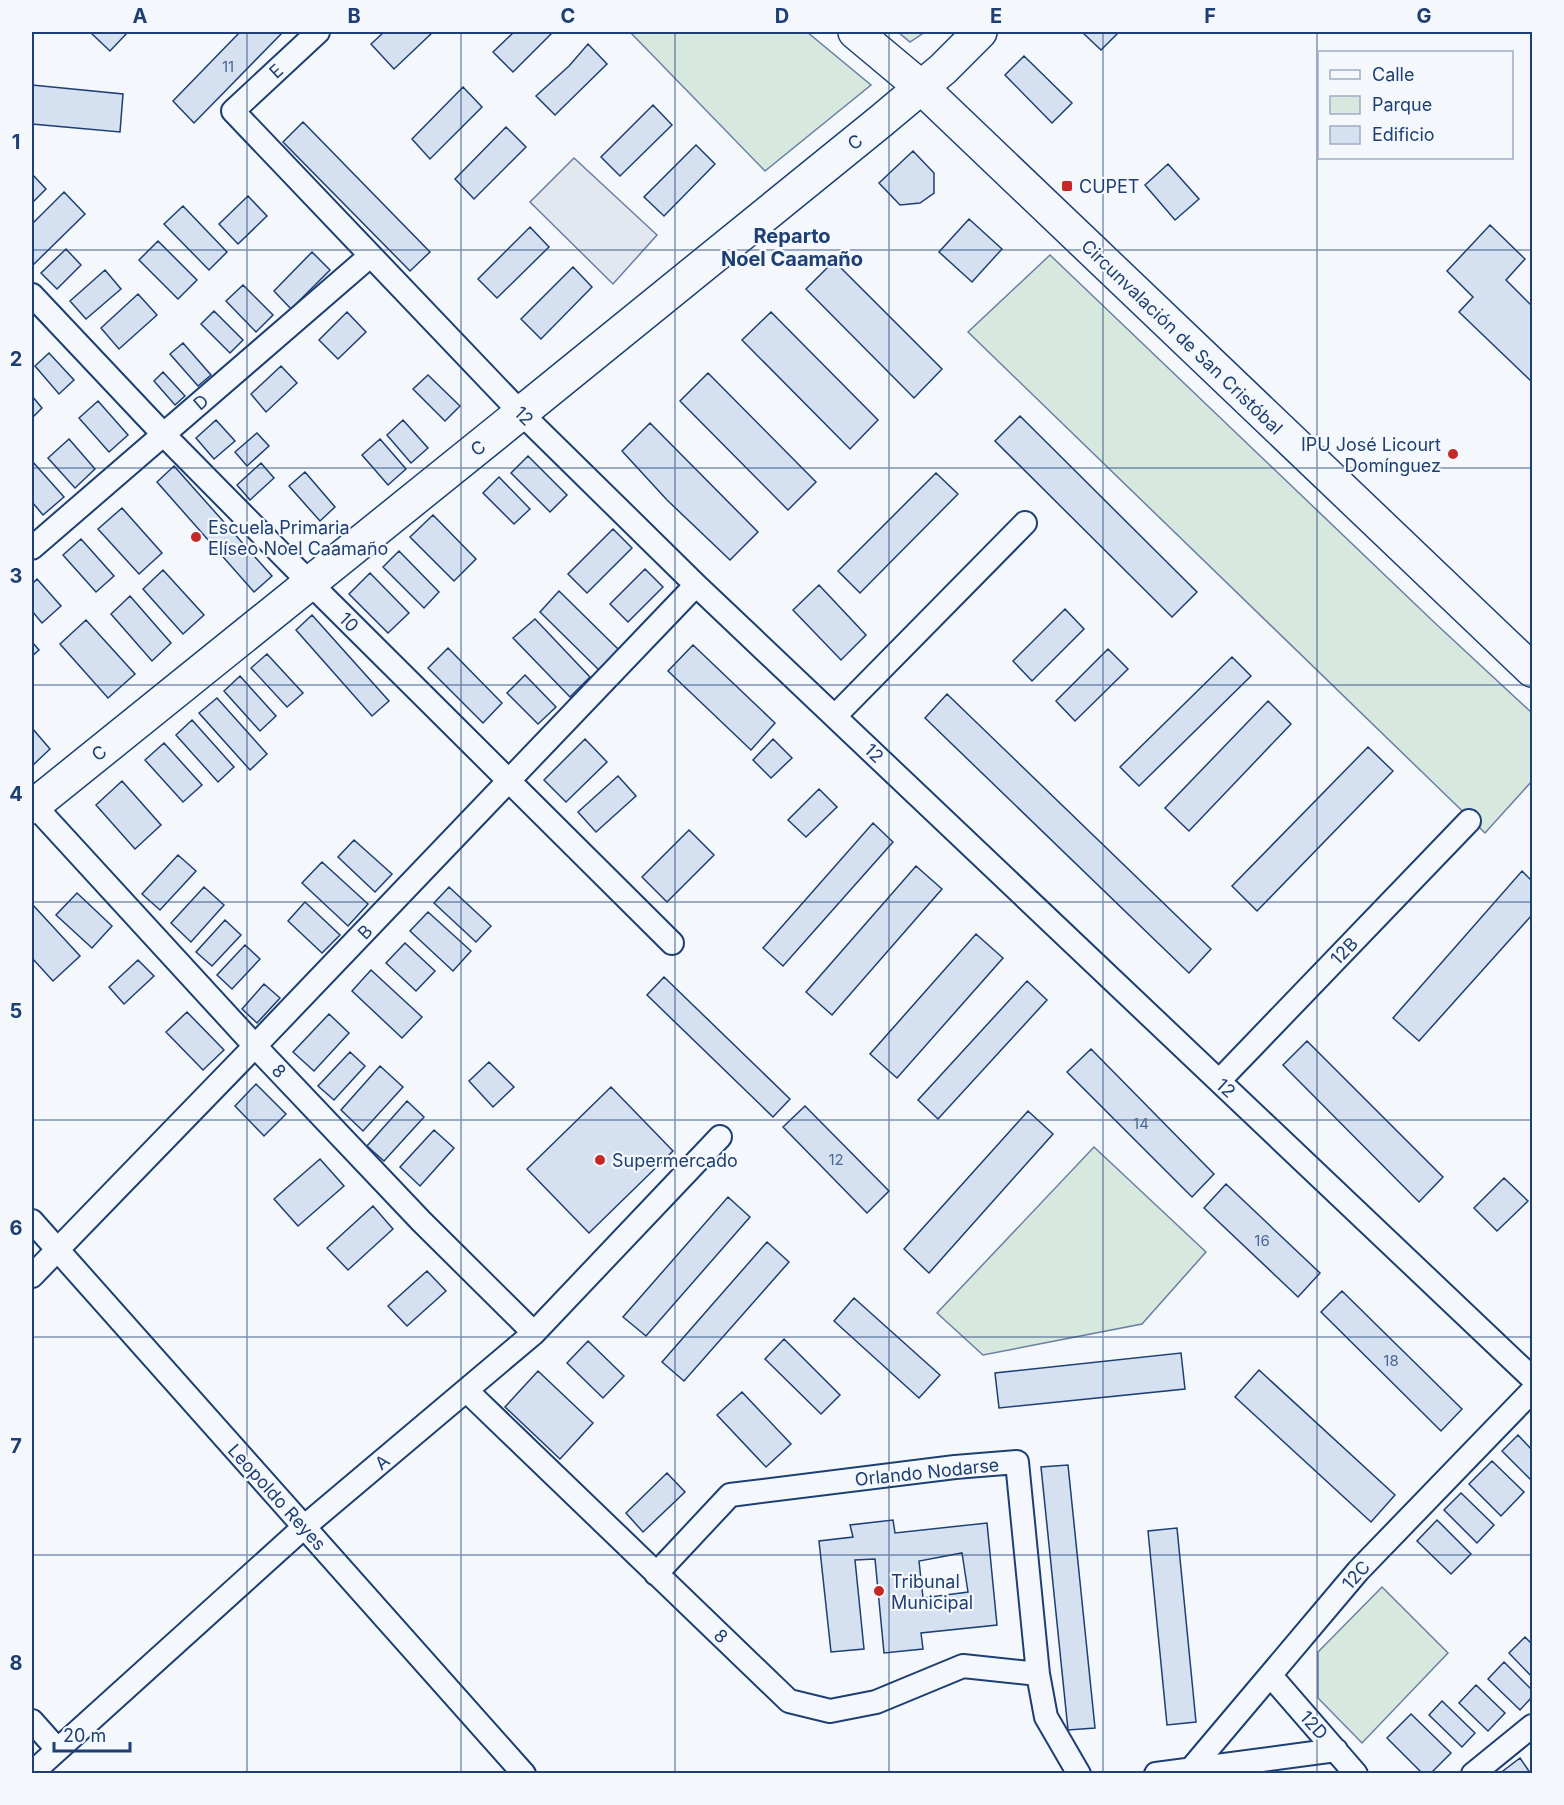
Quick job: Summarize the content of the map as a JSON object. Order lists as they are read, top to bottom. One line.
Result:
{"streets":{"street":["E","C","Circunvalación de San Cristóbal","D","12","10","B","12B","8","A","Orlando Nodarse","Leopoldo Reyes","12C","12D"]},"crossings":[["E","12"],["C","Circunvalación de San Cristóbal"],["C","12"],["C","10"],["C","8"],["D","12"],["D","10"],["12","B"],["12","12B"],["10","B"],["B","8"],["B","Leopoldo Reyes"],["8","A"],["8","Orlando Nodarse"],["A","Leopoldo Reyes"],["12C","12D"]],"districts":["Reparto Noel Caamaño"],"places":{"transit":["CUPET"],"other":["IPU José Licourt Domínguez","Escuela Primaria Elíseo Noel Caamaño","Supermercado","Tribunal Municipal"]},"house_numbers":["11","14","12","16","18"],"legend":["Calle","Parque","Edificio"],"scale_bar":"20 m","grid":{"columns":["A","B","C","D","E","F","G"],"rows":["1","2","3","4","5","6","7","8"]}}
